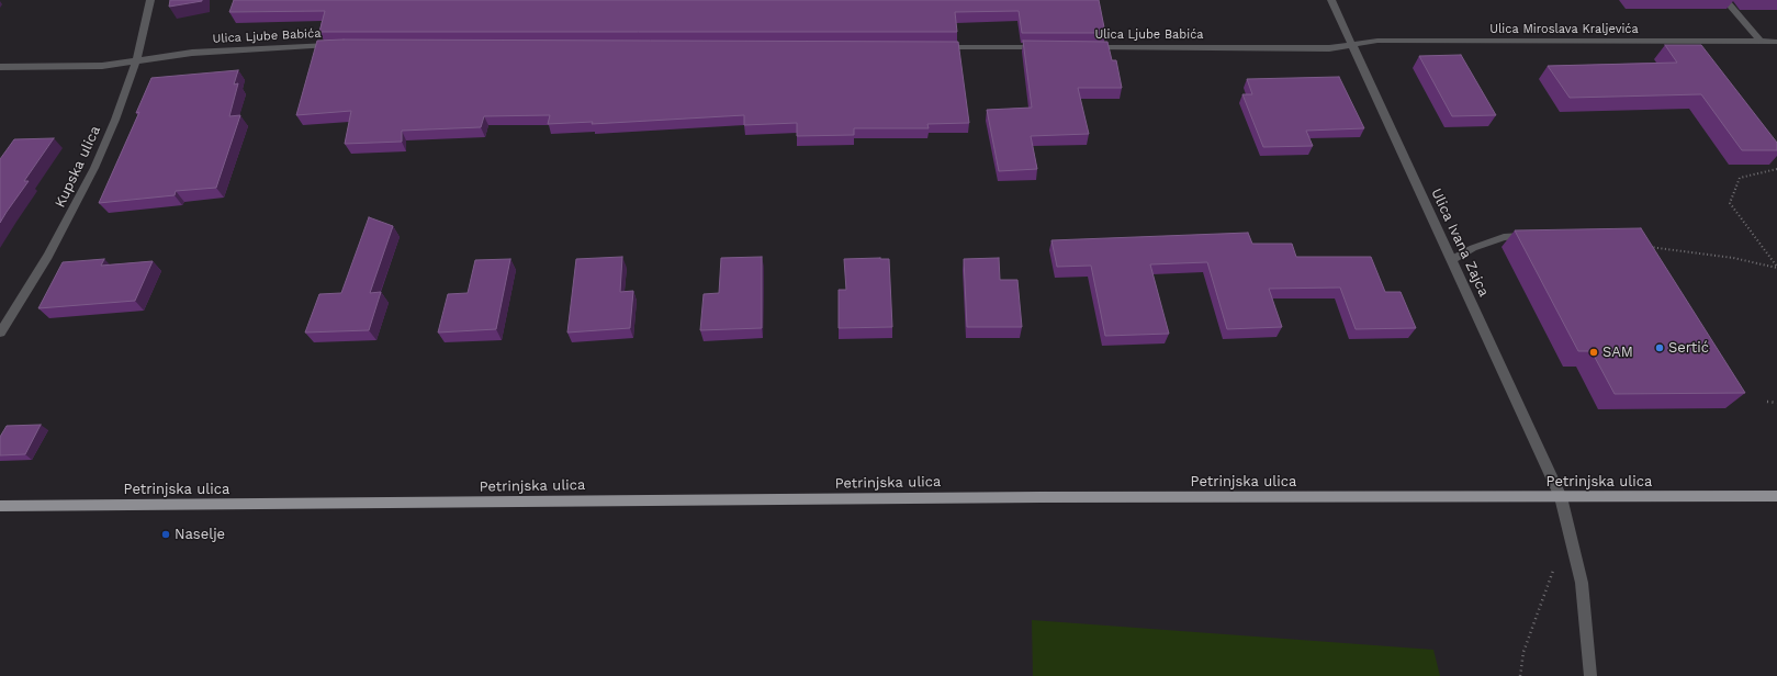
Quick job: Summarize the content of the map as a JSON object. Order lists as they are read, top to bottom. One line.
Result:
{"streets":{"main road":["Petrinjska ulica"],"street":["Ulica Miroslava Kraljevića","Ulica Ljube Babića","Kupska ulica","Ulica Ivana Zajca"]},"crossings":[["Ulica Miroslava Kraljevića","Ulica Ljube Babića"],["Ulica Miroslava Kraljevića","Ulica Ivana Zajca"],["Ulica Ljube Babića","Kupska ulica"],["Ulica Ljube Babića","Ulica Ivana Zajca"],["Ulica Ivana Zajca","Petrinjska ulica"]],"places":["Sertić","SAM","Naselje"]}
